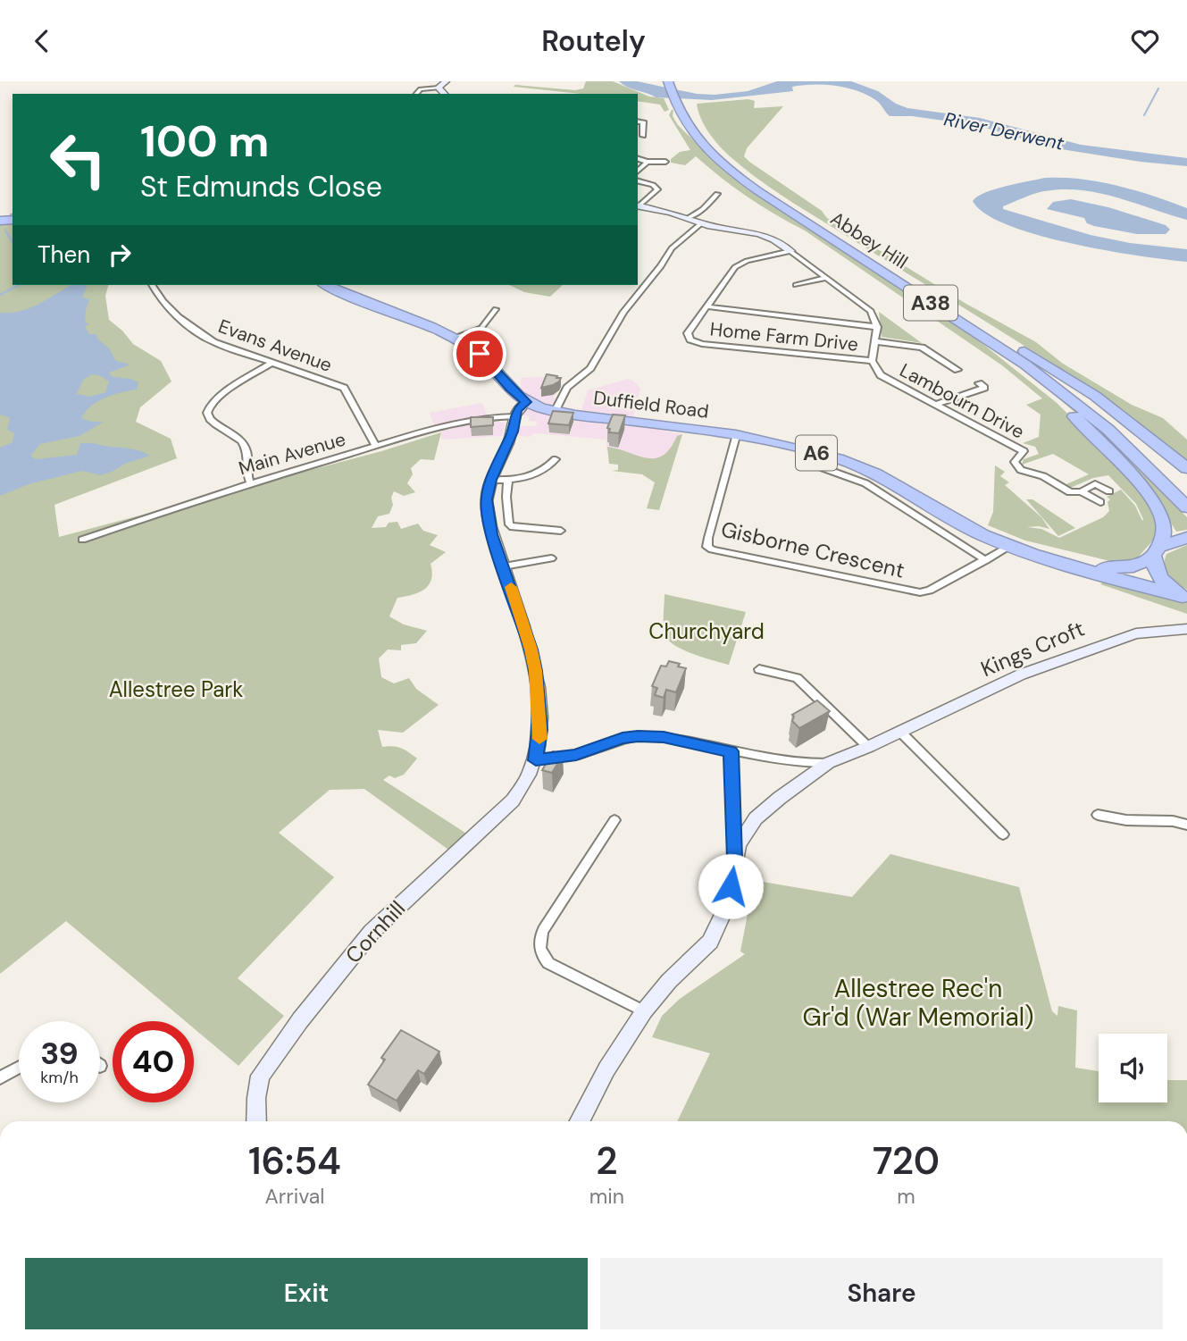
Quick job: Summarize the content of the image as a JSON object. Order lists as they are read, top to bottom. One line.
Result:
{"streets":{"highway":["Abbey Hill","A38","Duffield Road","A6"],"street":["Home Farm Drive","Evans Avenue","Lambourn Drive","Main Avenue","Gisborne Crescent","Kings Croft","Cornhill"]},"crossings":[["Home Farm Drive","Lambourn Drive"],["Evans Avenue","Main Avenue"],["Duffield Road","A6"],["Duffield Road","Gisborne Crescent"]],"water":["River Derwent"],"parks":["Churchyard","Allestree Park","Allestree Rec'n Gr'd (War Memorial)"],"page":{"header":"Routely","turn":["100 m","St Edmunds Close"],"then":"Then","speed":"39 km/h","limit":"40","eta":["16:54","Arrival","2","min","720","m"],"buttons":["Exit","Share"]}}
